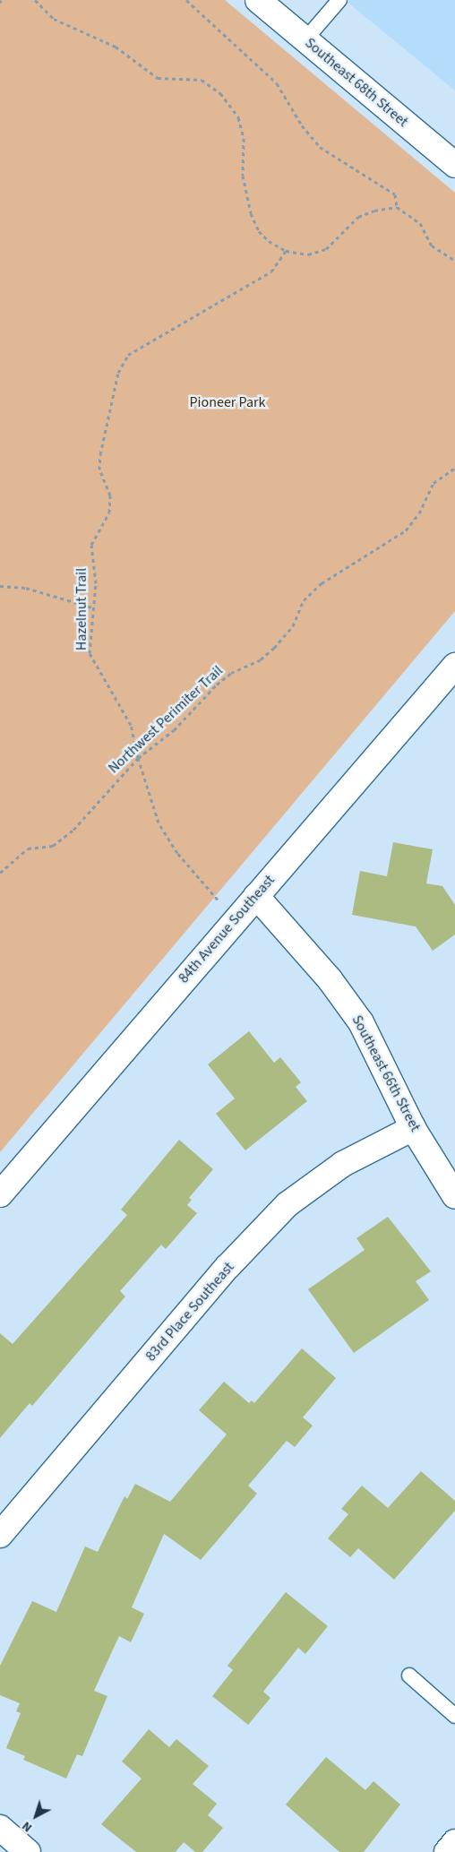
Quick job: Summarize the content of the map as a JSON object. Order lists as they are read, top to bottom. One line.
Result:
{"streets":{"street":["Southeast 68th Street","84th Avenue Southeast","Southeast 66th Street","83rd Place Southeast"],"path":["Hazelnut Trail","Northwest Perimiter Trail"]},"crossings":[["Hazelnut Trail","Northwest Perimiter Trail"],["Hazelnut Trail","84th Avenue Southeast"],["84th Avenue Southeast","Southeast 66th Street"],["Southeast 66th Street","83rd Place Southeast"]],"parks":["Pioneer Park"],"north":"bottom left"}
